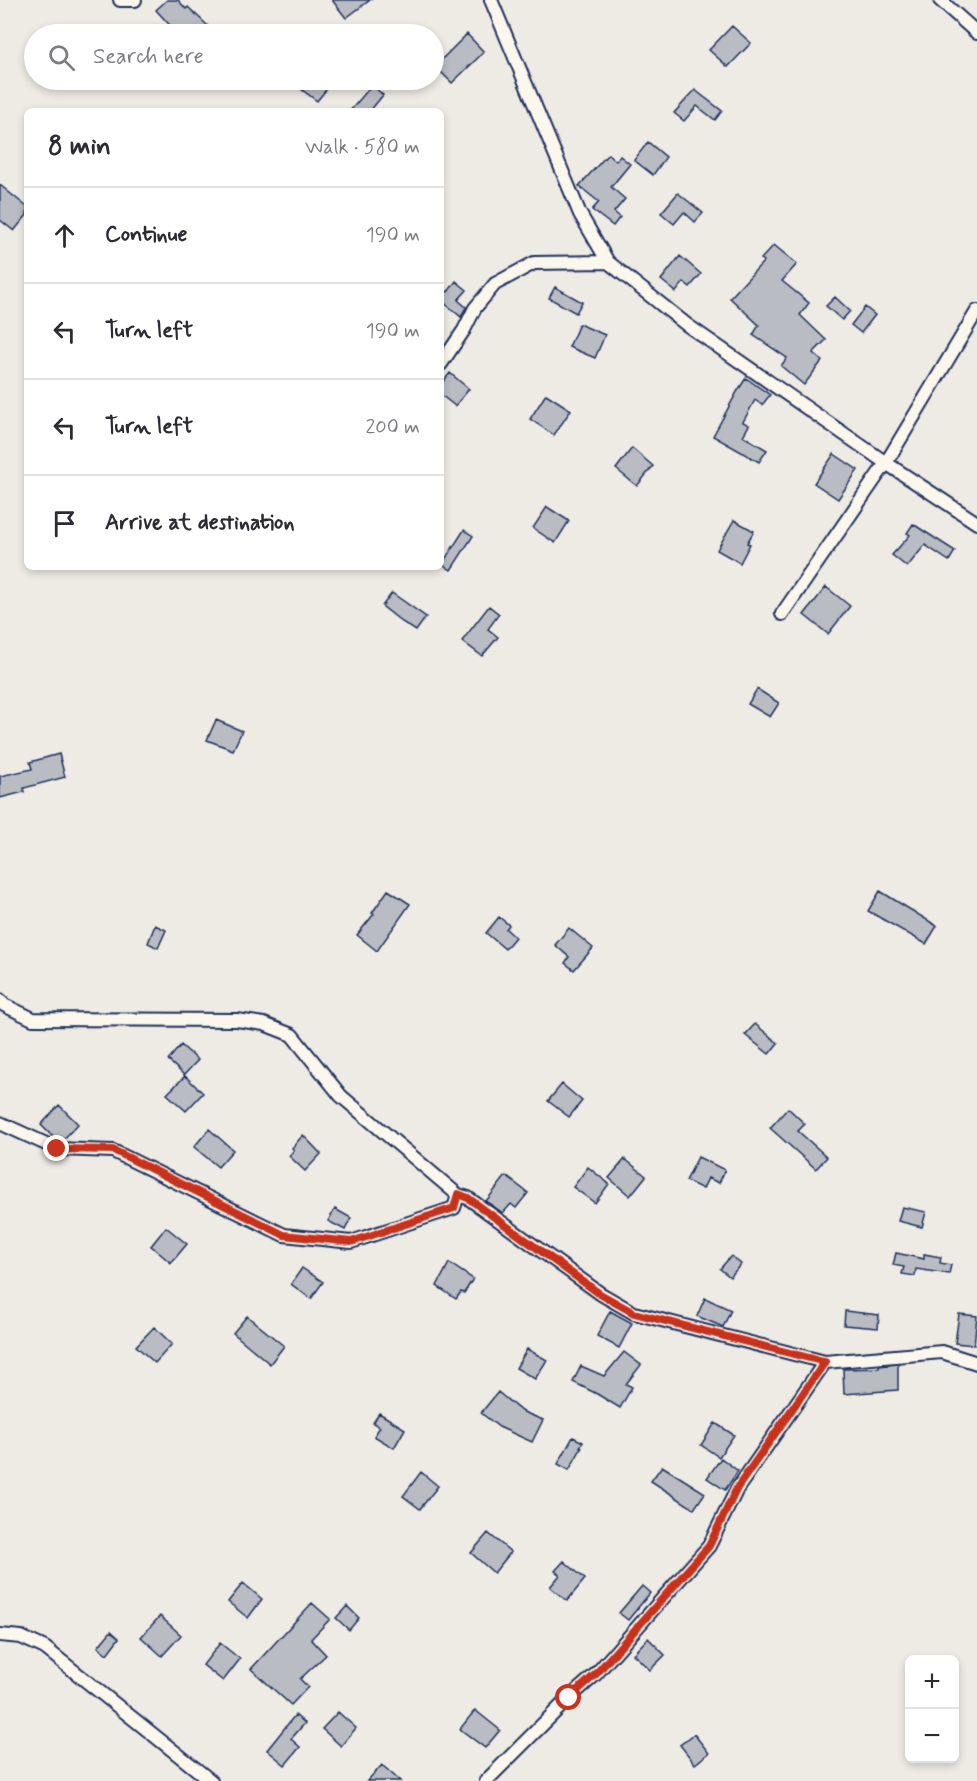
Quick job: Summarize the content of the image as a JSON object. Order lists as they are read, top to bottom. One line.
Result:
{"page":{"search":"Search here","heading":["8 min","Walk · 580 m"],"list":[["Continue","190 m"],["Turn left","190 m"],["Turn left","200 m"],"Arrive at destination"],"map_buttons":["+","−"]}}
